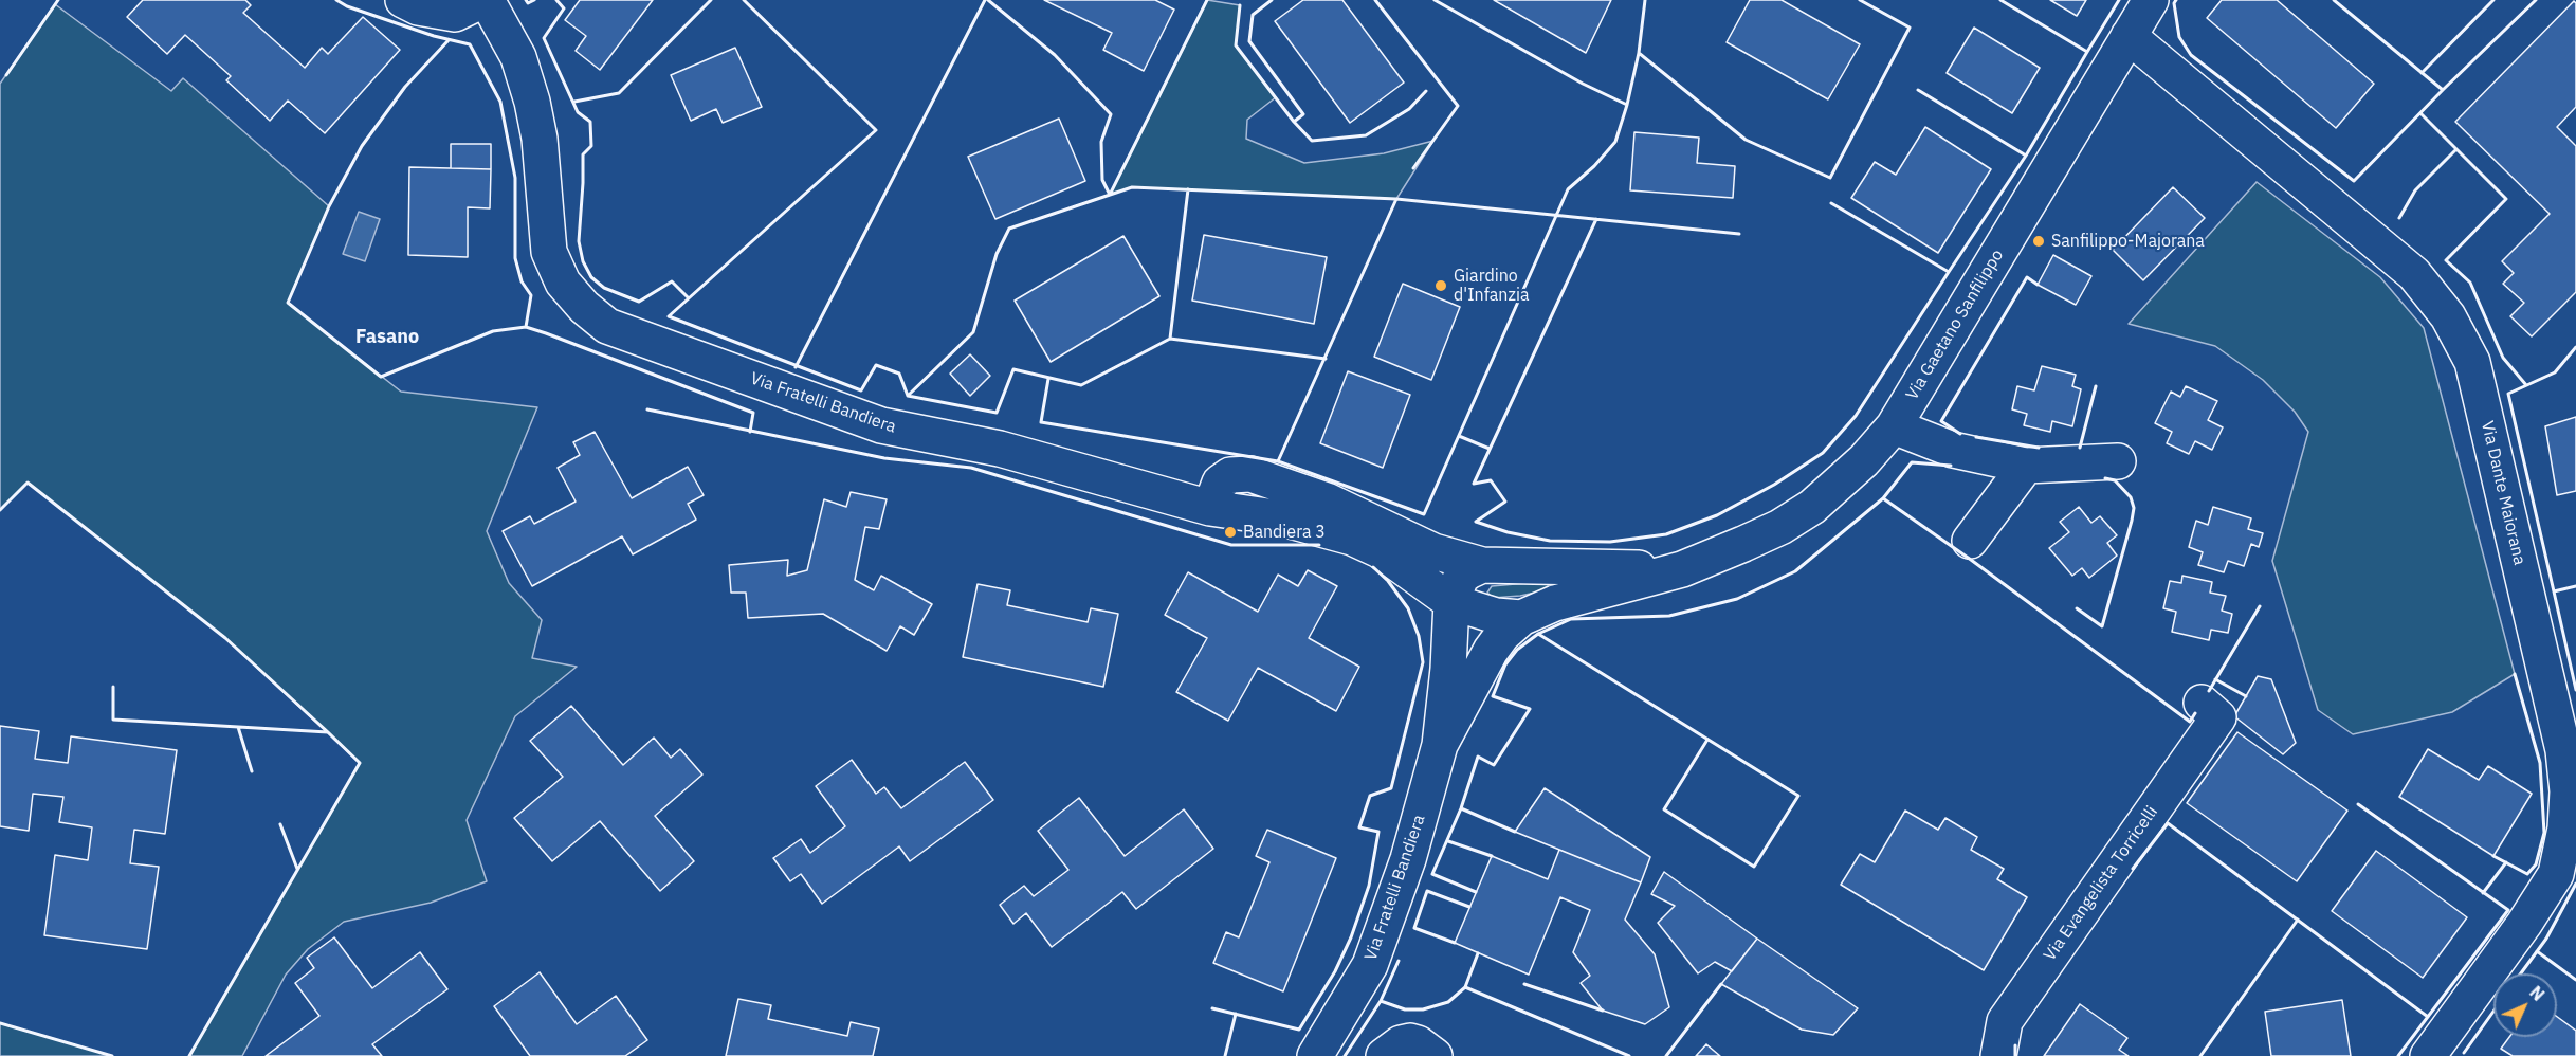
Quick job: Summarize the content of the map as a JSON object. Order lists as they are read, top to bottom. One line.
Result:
{"streets":{"street":["Via Gaetano Sanfilippo","Via Fratelli Bandiera","Via Dante Maiorana","Via Evangelista Torricelli"]},"crossings":[["Via Gaetano Sanfilippo","Via Fratelli Bandiera"],["Via Gaetano Sanfilippo","Via Dante Maiorana"]],"districts":["Fasano"],"places":["Sanfilippo-Majorana","Giardino d'Infanzia","Bandiera 3"],"north":"top right"}
